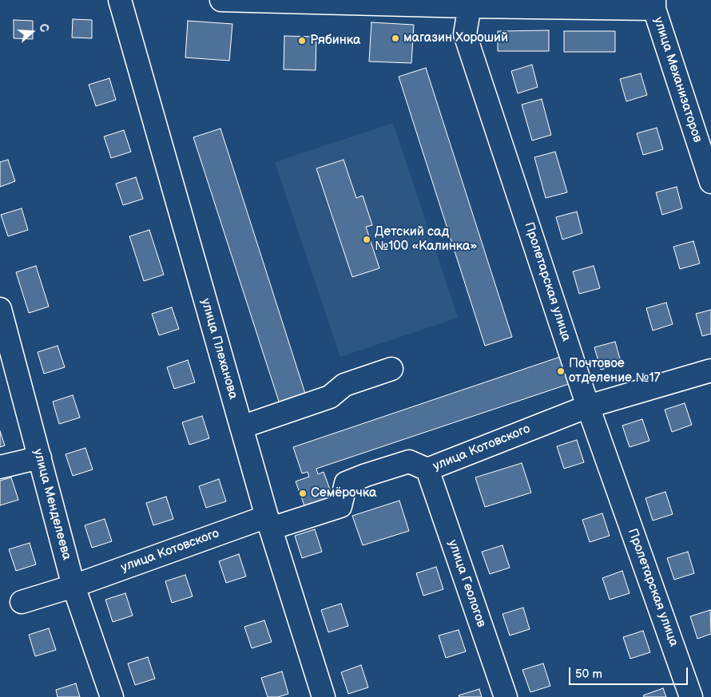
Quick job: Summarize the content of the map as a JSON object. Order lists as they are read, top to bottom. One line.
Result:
{"streets":{"street":["улица Механизаторов","Пролетарская улица","улица Плеханова","улица Котовского","улица Менделеева","улица Геологов"]},"crossings":[["Пролетарская улица","улица Котовского"],["улица Плеханова","улица Котовского"],["улица Котовского","улица Менделеева"],["улица Котовского","улица Геологов"]],"places":["магазин Хороший","Рябинка","Детский сад №100 «Калинка»","Почтовое отделение №17","Семёрочка"],"scale_bar":"50 m","north":"right"}
